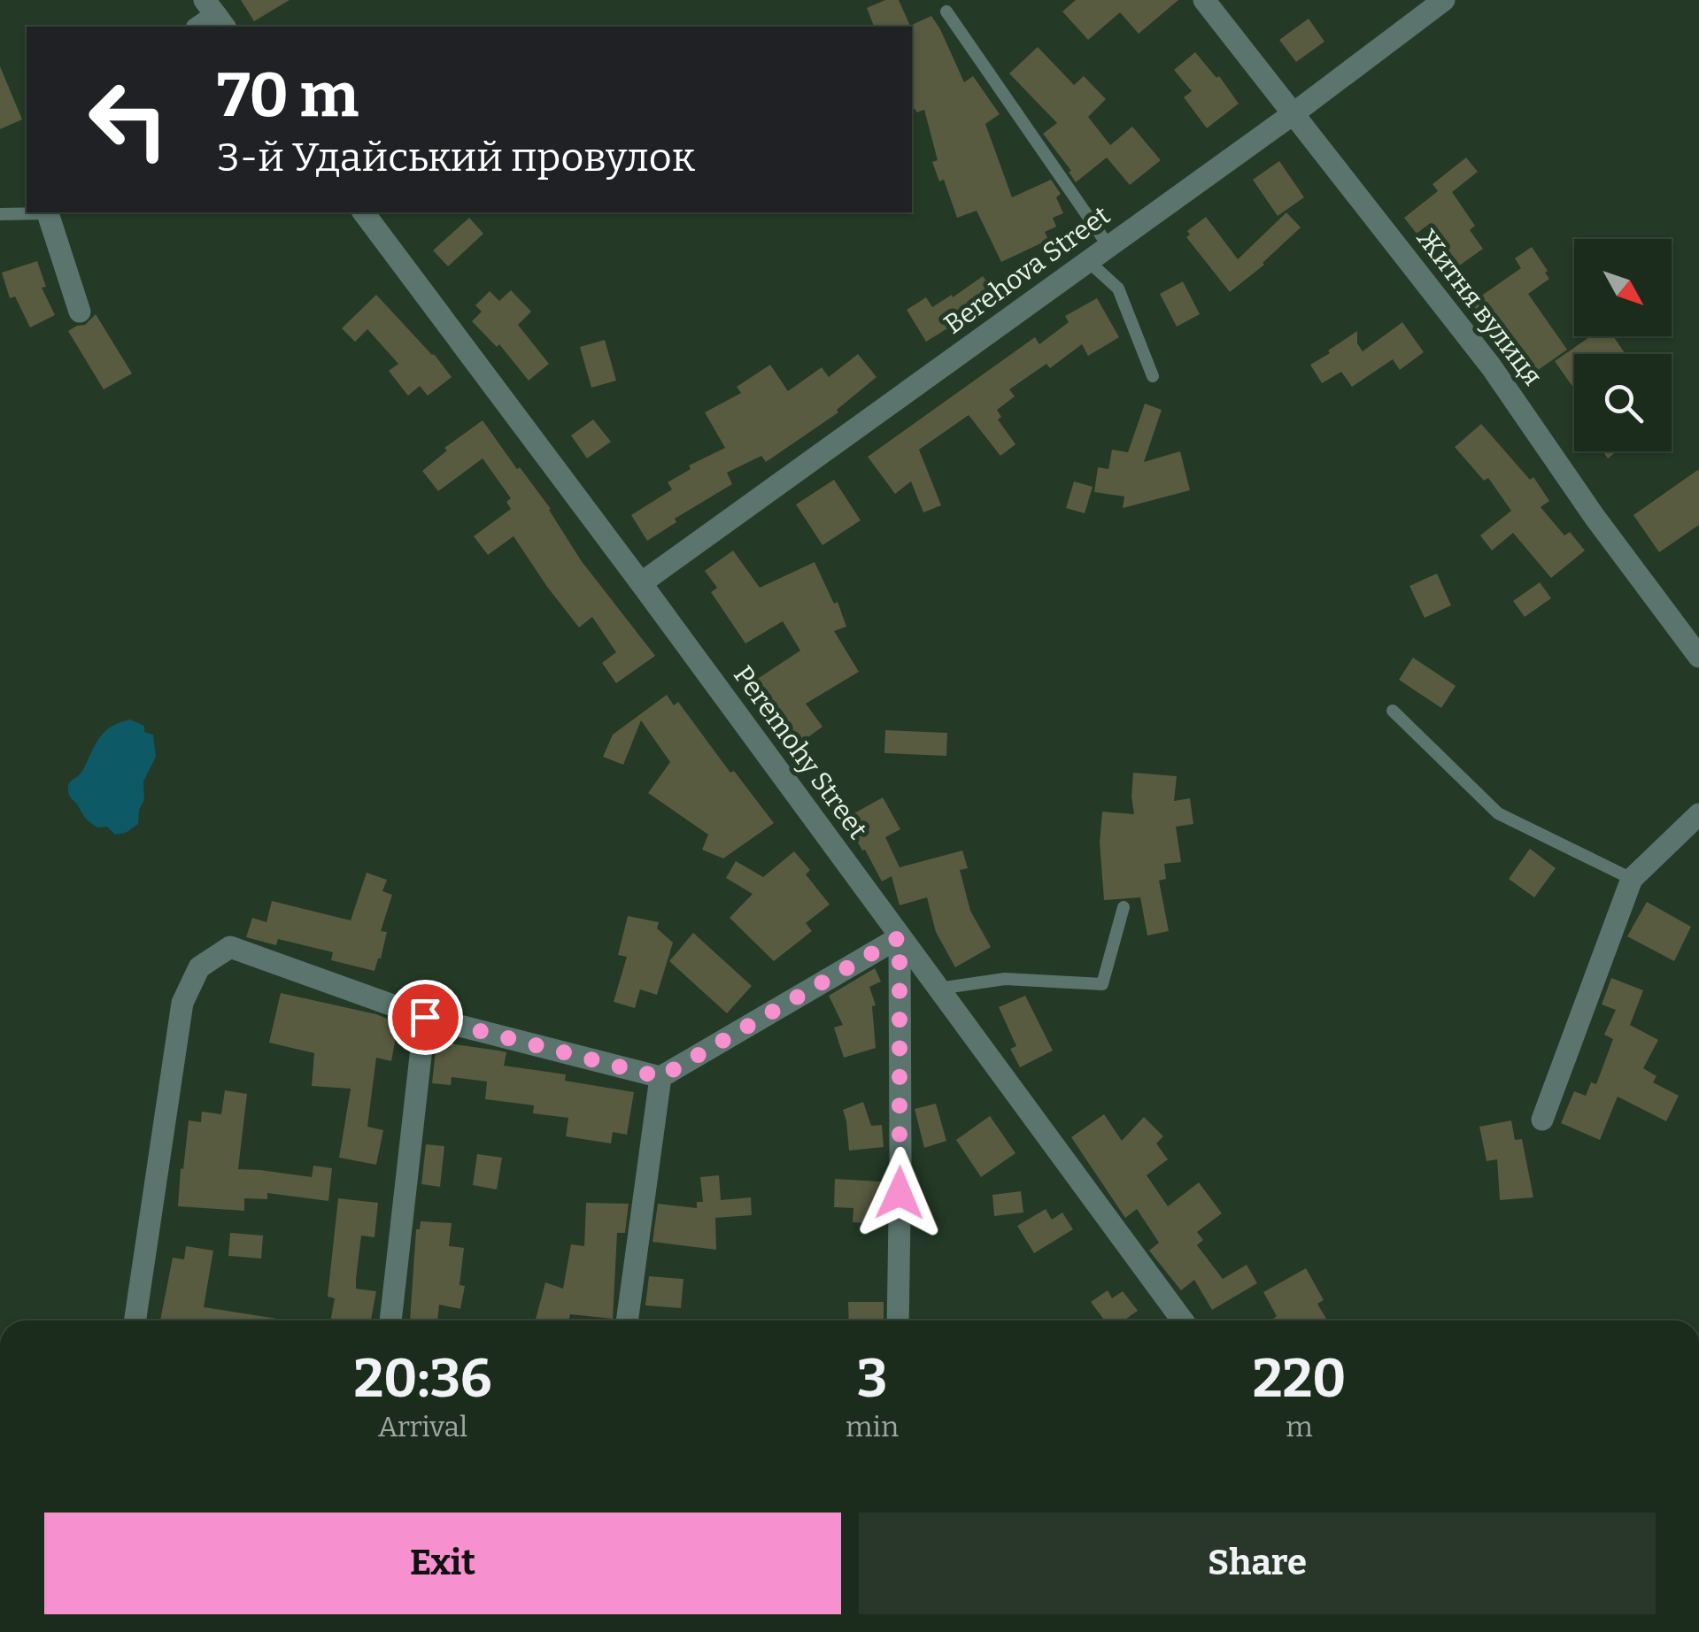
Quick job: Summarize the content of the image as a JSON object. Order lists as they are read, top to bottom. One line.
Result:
{"streets":{"street":["Berehova Street","Житня вулиця","Peremohy Street"]},"crossings":[["Berehova Street","Житня вулиця"],["Berehova Street","Peremohy Street"]],"north":"bottom right","page":{"turn":["70 m","3-й Удайський провулок"],"eta":["20:36","Arrival","3","min","220","m"],"buttons":["Exit","Share"]}}
